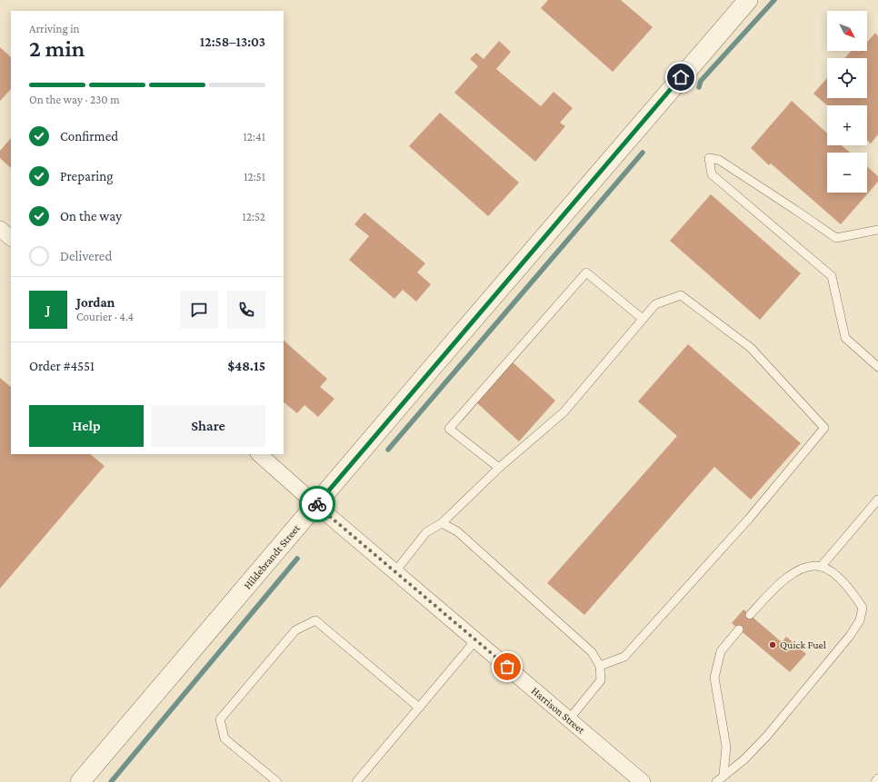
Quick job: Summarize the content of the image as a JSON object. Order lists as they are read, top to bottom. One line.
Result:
{"streets":{"street":["Hildebrandt Street","Harrison Street"]},"crossings":[["Hildebrandt Street","Harrison Street"]],"places":["Quick Fuel"],"north":"bottom right","page":{"map_buttons":["+","−"],"heading":["2 min","Arriving in","12:58–13:03"],"panel":["Jordan","Courier · 4.4","Order #4551","$48.15"],"bar":"On the way · 230 m","list":[["Confirmed","12:41"],["Preparing","12:51"],["On the way","12:52"],"Delivered"],"round":"J","buttons":["Help","Share"]}}
